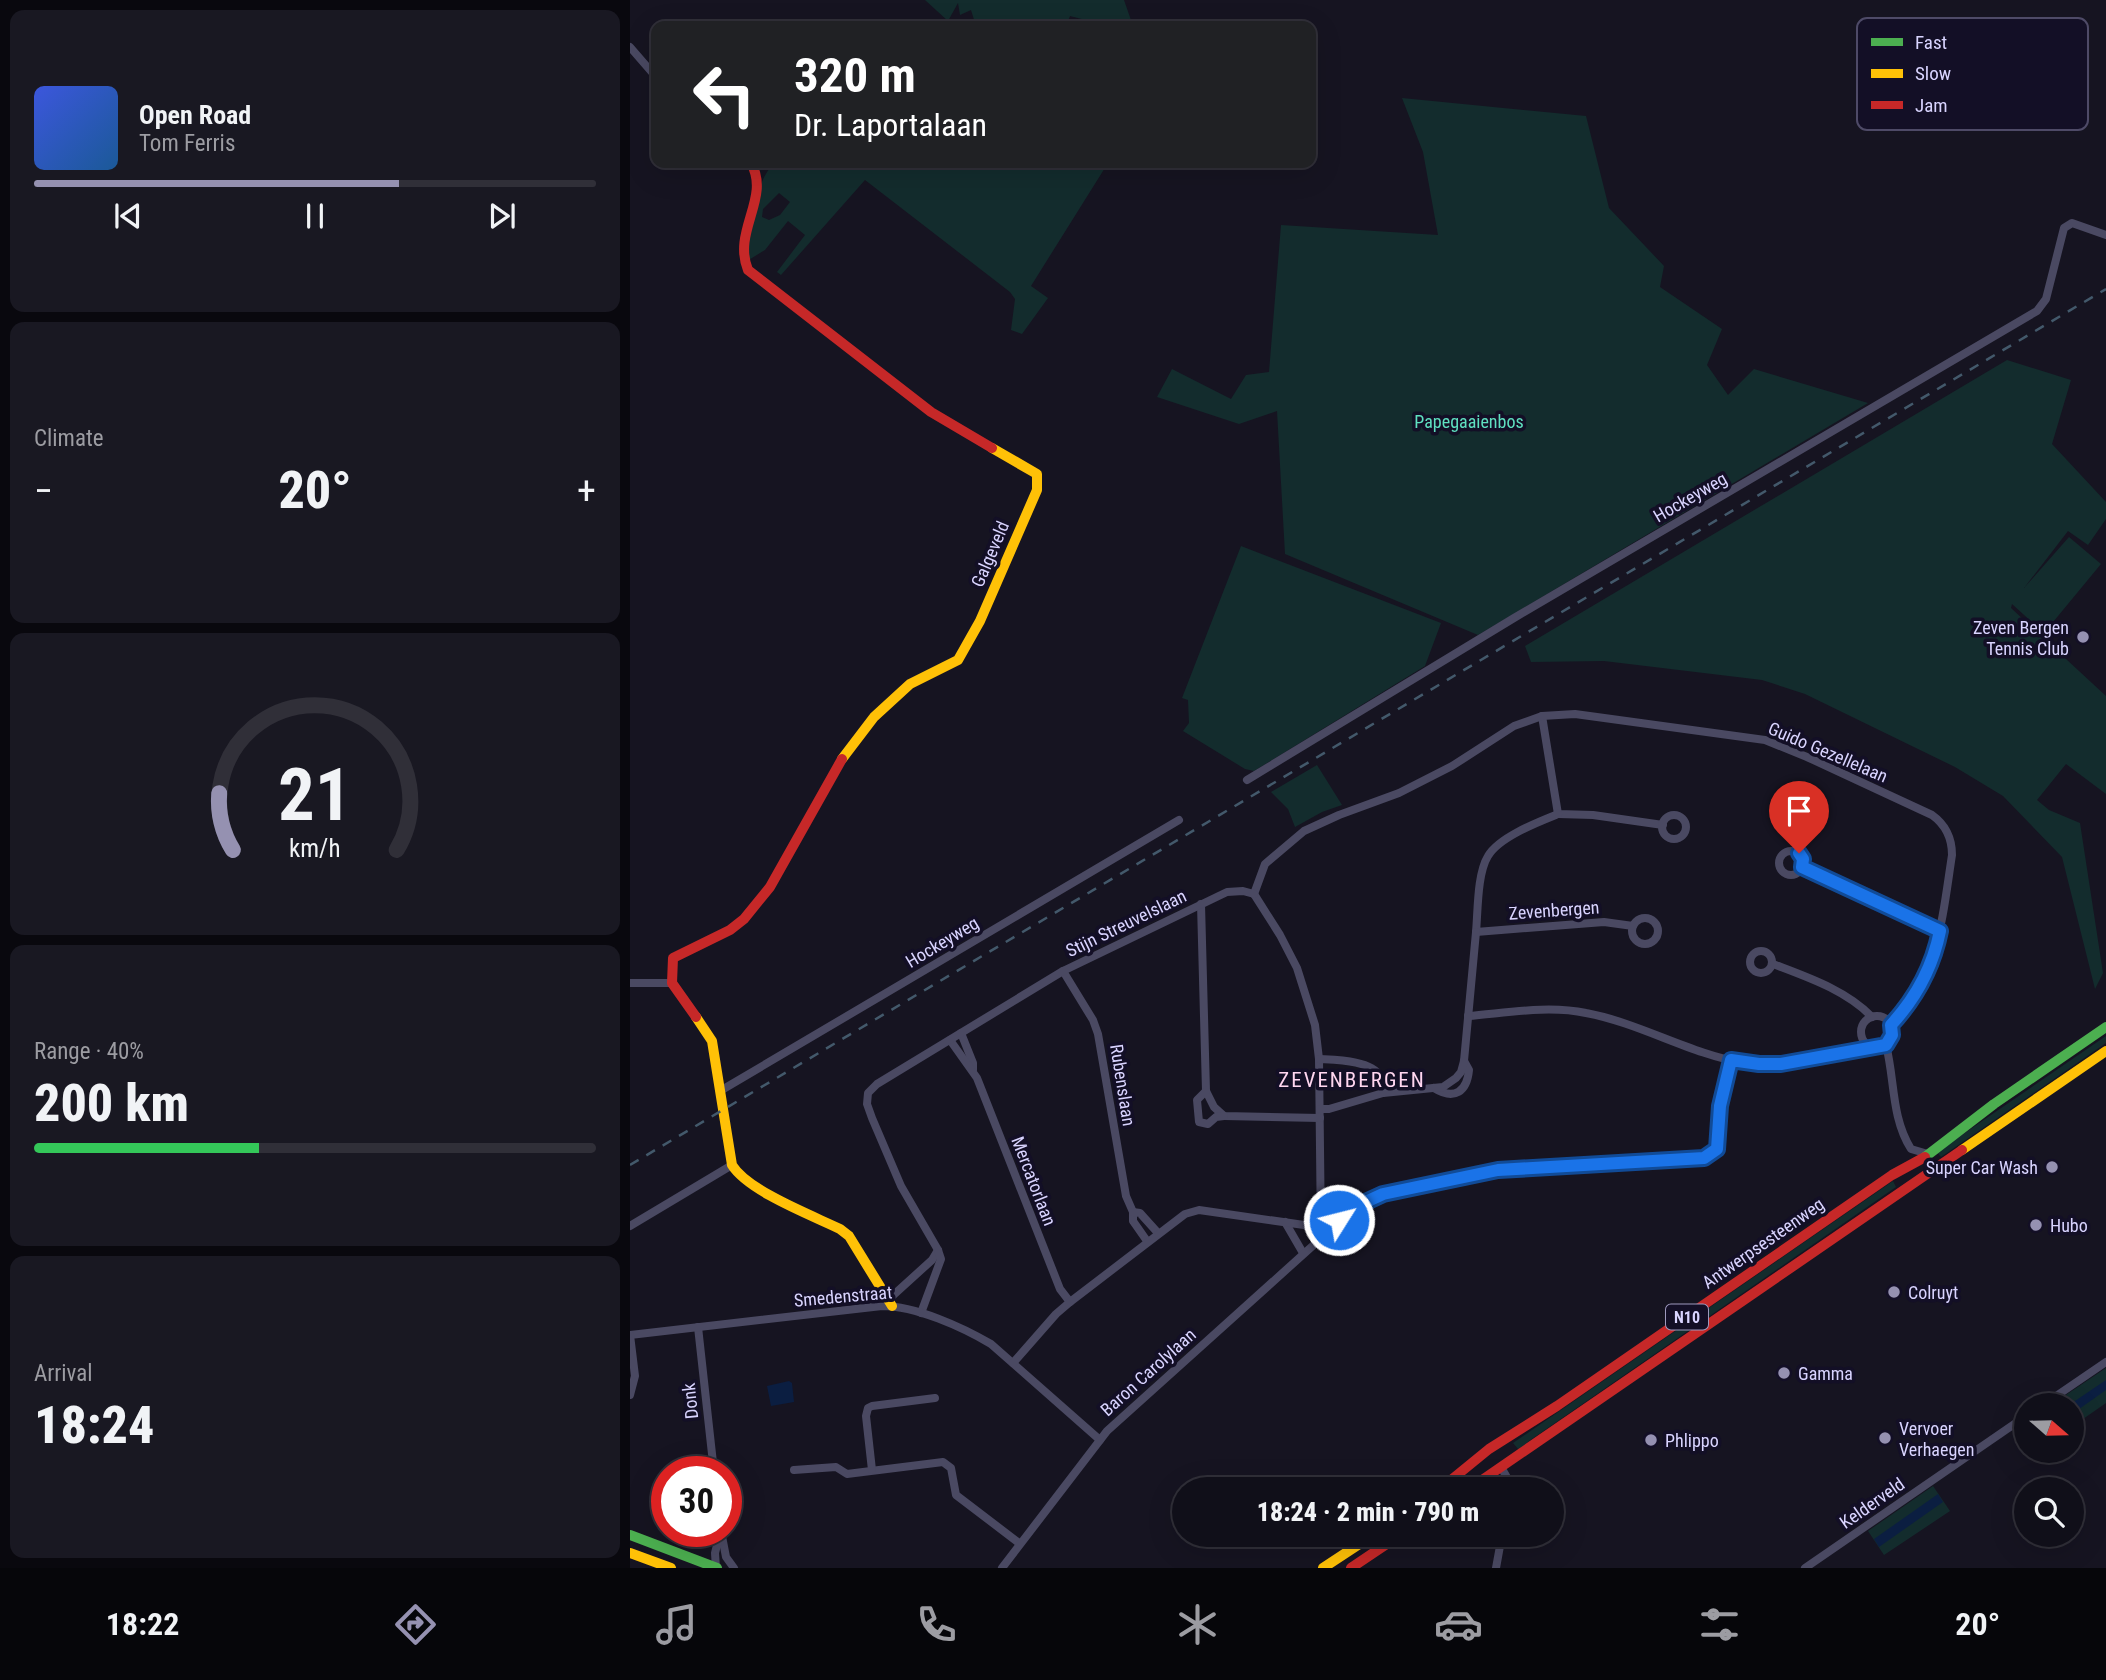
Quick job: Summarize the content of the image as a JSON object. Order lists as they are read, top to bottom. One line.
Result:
{"streets":{"main road":["Galgeveld","Antwerpsesteenweg","N10"],"street":["Hockeyweg","Guido Gezellelaan","Zevenbergen","Stijn Streuvelslaan","Rubenslaan","Mercatorlaan","Smedenstraat","Baron Carolylaan","Donk","Kelderveld"]},"crossings":[["Stijn Streuvelslaan","Rubenslaan"],["Stijn Streuvelslaan","Mercatorlaan"],["Smedenstraat","Baron Carolylaan"],["Smedenstraat","Donk"]],"districts":["ZEVENBERGEN"],"parks":["Papegaaienbos"],"places":["Zeven Bergen Tennis Club","Super Car Wash","Hubo","Colruyt","Gamma","Vervoer Verhaegen","Phlippo"],"legend":["Fast","Slow","Jam"],"north":"right","page":{"turn":["320 m","Dr. Laportalaan"],"song":["Open Road","Tom Ferris"],"tile":["Climate",["Range · 40%","200 km"],["Arrival","18:24"]],"heat":["−","20°","+"],"limit":"30","trip":"18:24 · 2 min · 790 m","tabs":["18:22","20°"],"gauge":["21","km/h"]}}
